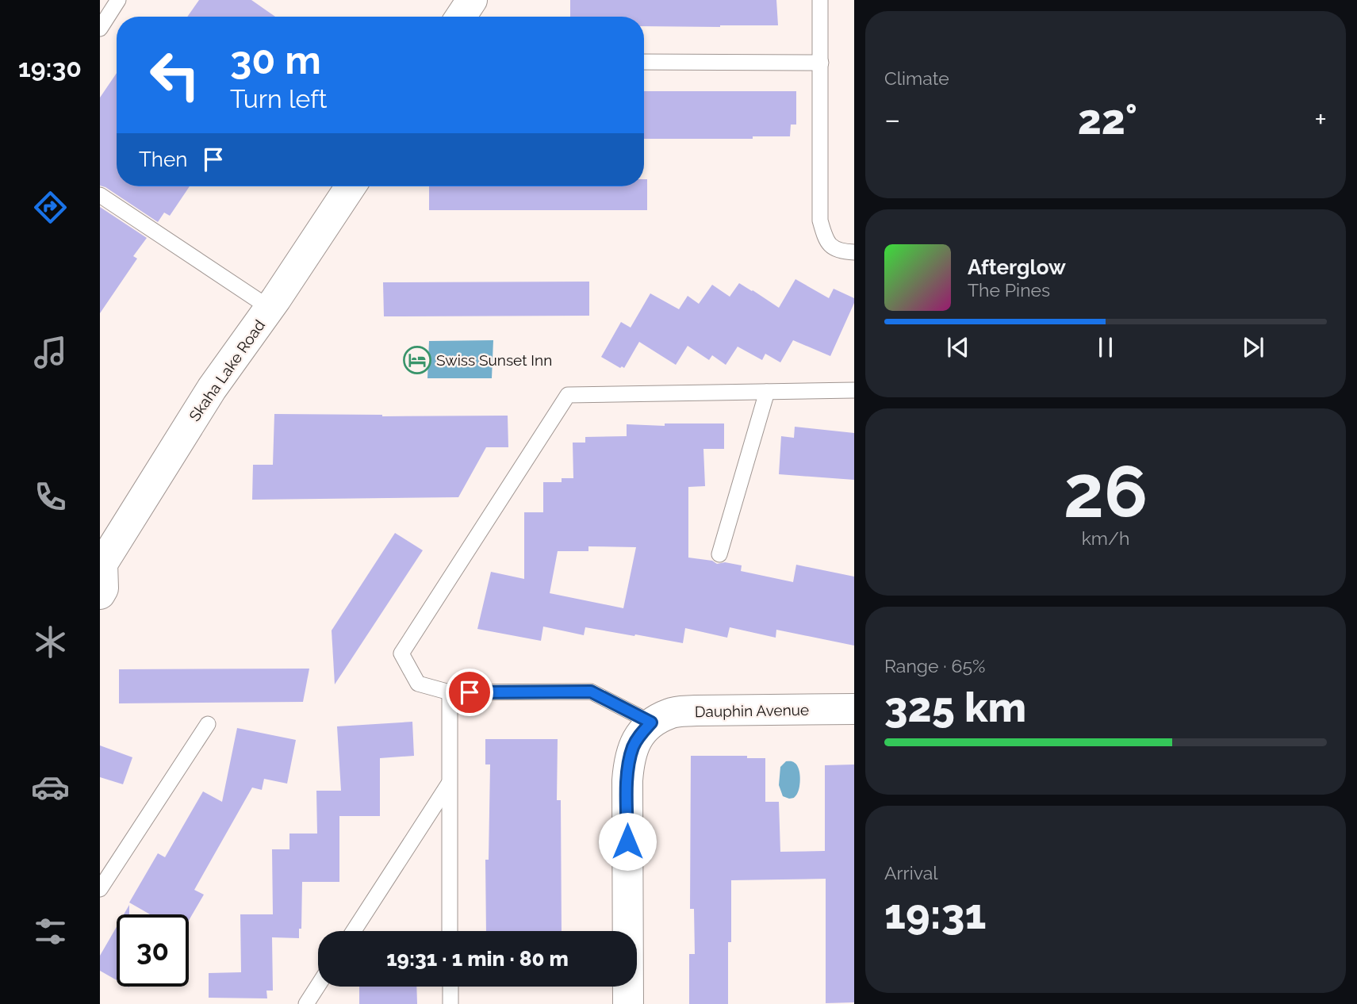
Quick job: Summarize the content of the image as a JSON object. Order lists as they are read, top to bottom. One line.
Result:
{"streets":{"main road":["Skaha Lake Road","Dauphin Avenue"]},"places":{"hotel":["Swiss Sunset Inn"]},"page":{"tabs":"19:30","tile":["Climate",["26","km/h"],["Range · 65%","325 km"],["Arrival","19:31"]],"turn":["30 m","Turn left"],"heat":["−","22°","+"],"then":"Then","song":["Afterglow","The Pines"],"limit":"30","trip":"19:31 · 1 min · 80 m"}}
